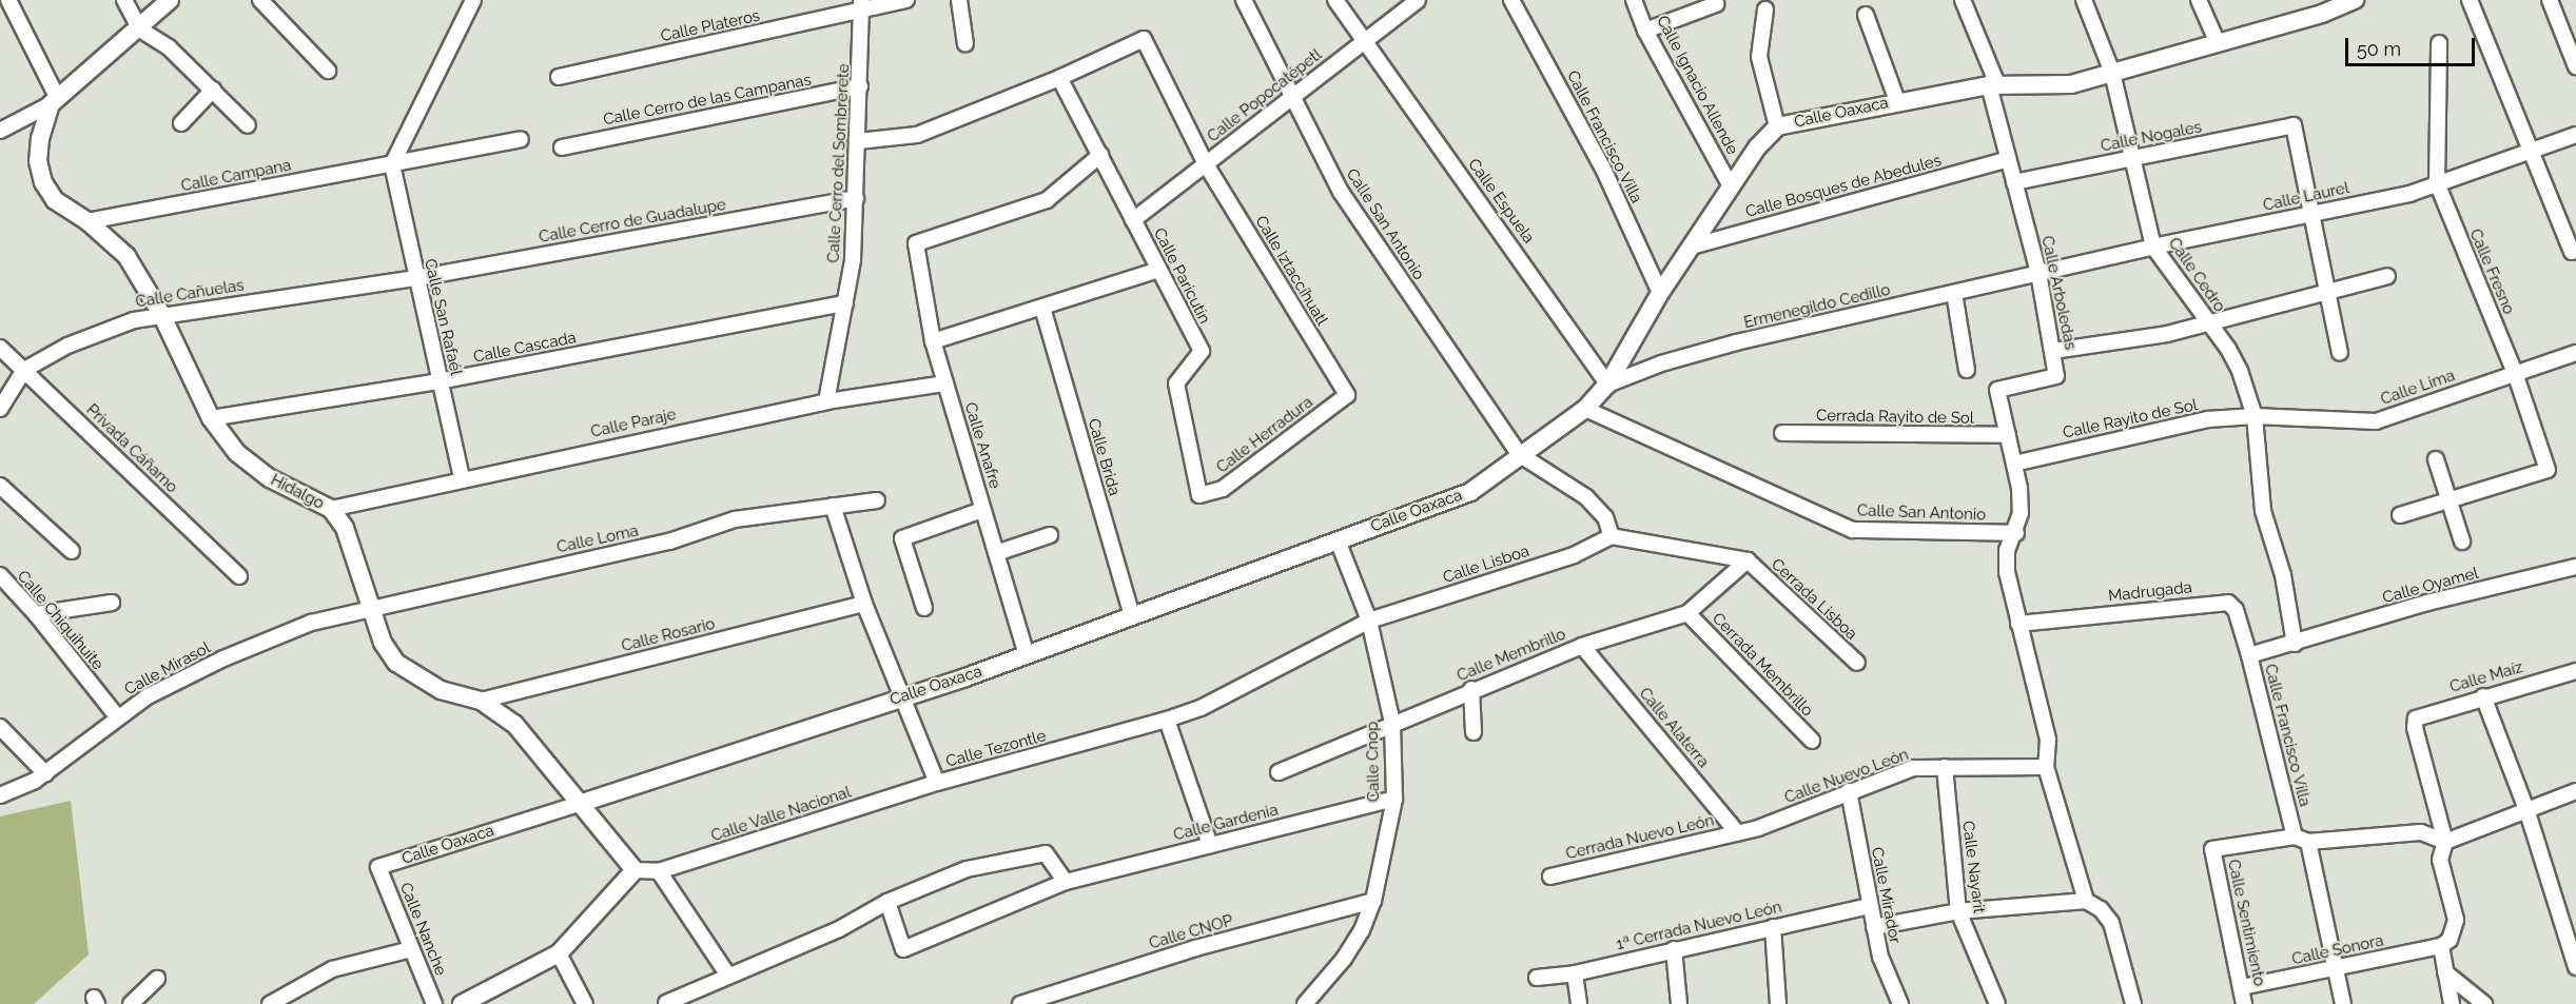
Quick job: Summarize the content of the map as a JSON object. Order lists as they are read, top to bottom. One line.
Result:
{"streets":{"street":["Calle Plateros","Calle Ignacio Allende","Calle Popocatépetl","Calle Cerro de las Campanas","Calle Oaxaca","Calle Francisco Villa","Calle Nogales","Calle Cerro del Sombrerete","Calle Campana","Calle Bosques de Abedules","Calle Laurel","Calle Espuela","Calle Cerro de Guadalupe","Calle San Antonio","Calle Iztaccíhuatl","Calle Fresno","Calle Cedro","Calle Paricutín","Calle Arboledas","Calle Cañuelas","Ermenegildo Cedillo","Calle San Rafaél","Calle Cascada","Calle Lima","Cerrada Rayito de Sol","Calle Rayito de Sol","Calle Paraje","Calle Herradura","Calle Anafre","Privada Cáñamo","Calle Brida","Hidalgo","Calle Loma","Calle Lisboa","Calle Oyamel","Madrugada","Cerrada Lisboa","Calle Chiquihuite","Calle Rosario","Calle Membrillo","Cerrada Membrillo","Calle Mirasol","Calle Maíz","Calle Alaterra","Calle Tezontle","Calle Cnop","Calle Nuevo León","Calle Valle Nacional","Calle Gardenia","Cerrada Nuevo León","Calle Nayarit","Calle Mirador","Calle Sentimiento","1ª Cerrada Nuevo León","Calle Nanche","Calle CNOP","Calle Sonora"]},"crossings":[["Calle Plateros","Calle Cerro del Sombrerete"],["Calle Ignacio Allende","Calle Oaxaca"],["Calle Popocatépetl","Calle Espuela"],["Calle Popocatépetl","Calle San Antonio"],["Calle Popocatépetl","Calle Iztaccíhuatl"],["Calle Popocatépetl","Calle Paricutín"],["Calle Cerro de las Campanas","Calle Cerro del Sombrerete"],["Calle Oaxaca","Calle Francisco Villa"],["Calle Oaxaca","Calle Bosques de Abedules"],["Calle Oaxaca","Calle Espuela"],["Calle Oaxaca","Calle San Antonio"],["Calle Oaxaca","Calle Cedro"],["Calle Oaxaca","Calle Arboledas"],["Calle Oaxaca","Ermenegildo Cedillo"],["Calle Oaxaca","Calle Anafre"],["Calle Oaxaca","Calle Brida"],["Calle Oaxaca","Hidalgo"],["Calle Oaxaca","Calle Tezontle"],["Calle Oaxaca","Calle Cnop"],["Calle Oaxaca","Calle Nanche"],["Calle Francisco Villa","Calle Oyamel"],["Calle Francisco Villa","Madrugada"],["Calle Francisco Villa","Calle Sentimiento"],["Calle Nogales","Calle Laurel"],["Calle Nogales","Calle Cedro"],["Calle Nogales","Calle Arboledas"],["Calle Cerro del Sombrerete","Calle Cerro de Guadalupe"],["Calle Cerro del Sombrerete","Calle Cascada"],["Calle Cerro del Sombrerete","Calle Paraje"],["Calle Campana","Calle San Rafaél"],["Calle Campana","Hidalgo"],["Calle Bosques de Abedules","Calle Arboledas"],["Calle Laurel","Calle Fresno"],["Calle Laurel","Calle Cedro"],["Calle Laurel","Calle Arboledas"],["Calle Laurel","Ermenegildo Cedillo"],["Calle Espuela","Ermenegildo Cedillo"],["Calle Cerro de Guadalupe","Calle Cañuelas"],["Calle Cerro de Guadalupe","Calle San Rafaél"],["Calle Iztaccíhuatl","Calle Paricutín"],["Calle Iztaccíhuatl","Calle Herradura"],["Calle Fresno","Calle Lima"],["Calle Cedro","Calle Lima"],["Calle Cedro","Calle Rayito de Sol"],["Calle Paricutín","Calle Herradura"],["Calle Paricutín","Calle Anafre"],["Calle Arboledas","Ermenegildo Cedillo"],["Calle Arboledas","Cerrada Rayito de Sol"],["Calle Arboledas","Calle Rayito de Sol"],["Calle Cañuelas","Calle San Rafaél"],["Calle Cañuelas","Privada Cáñamo"],["Calle Cañuelas","Hidalgo"],["Calle San Rafaél","Calle Cascada"],["Calle San Rafaél","Calle Paraje"],["Calle Cascada","Hidalgo"],["Calle Lima","Calle Rayito de Sol"],["Calle Paraje","Calle Anafre"],["Calle Paraje","Hidalgo"],["Hidalgo","Calle Loma"],["Hidalgo","Calle Rosario"],["Hidalgo","Calle Mirasol"],["Hidalgo","Calle Valle Nacional"],["Calle Loma","Calle Mirasol"],["Calle Loma","Calle Tezontle"],["Calle Lisboa","Calle Tezontle"],["Calle Lisboa","Calle Cnop"],["Cerrada Lisboa","Calle Membrillo"],["Calle Chiquihuite","Calle Mirasol"],["Calle Rosario","Calle Tezontle"],["Calle Membrillo","Cerrada Membrillo"],["Calle Membrillo","Calle Alaterra"],["Calle Membrillo","Calle Cnop"],["Calle Alaterra","Calle Nuevo León"],["Calle Alaterra","Cerrada Nuevo León"],["Calle Tezontle","Calle Cnop"],["Calle Tezontle","Calle Valle Nacional"],["Calle Cnop","Calle Gardenia"],["Calle Cnop","Calle CNOP"],["Calle Nuevo León","Cerrada Nuevo León"],["Calle Nuevo León","Calle Nayarit"],["Calle Nuevo León","Calle Mirador"],["Calle Mirador","1ª Cerrada Nuevo León"],["Calle Sentimiento","Calle Sonora"]],"scale_bar":"50 m"}
